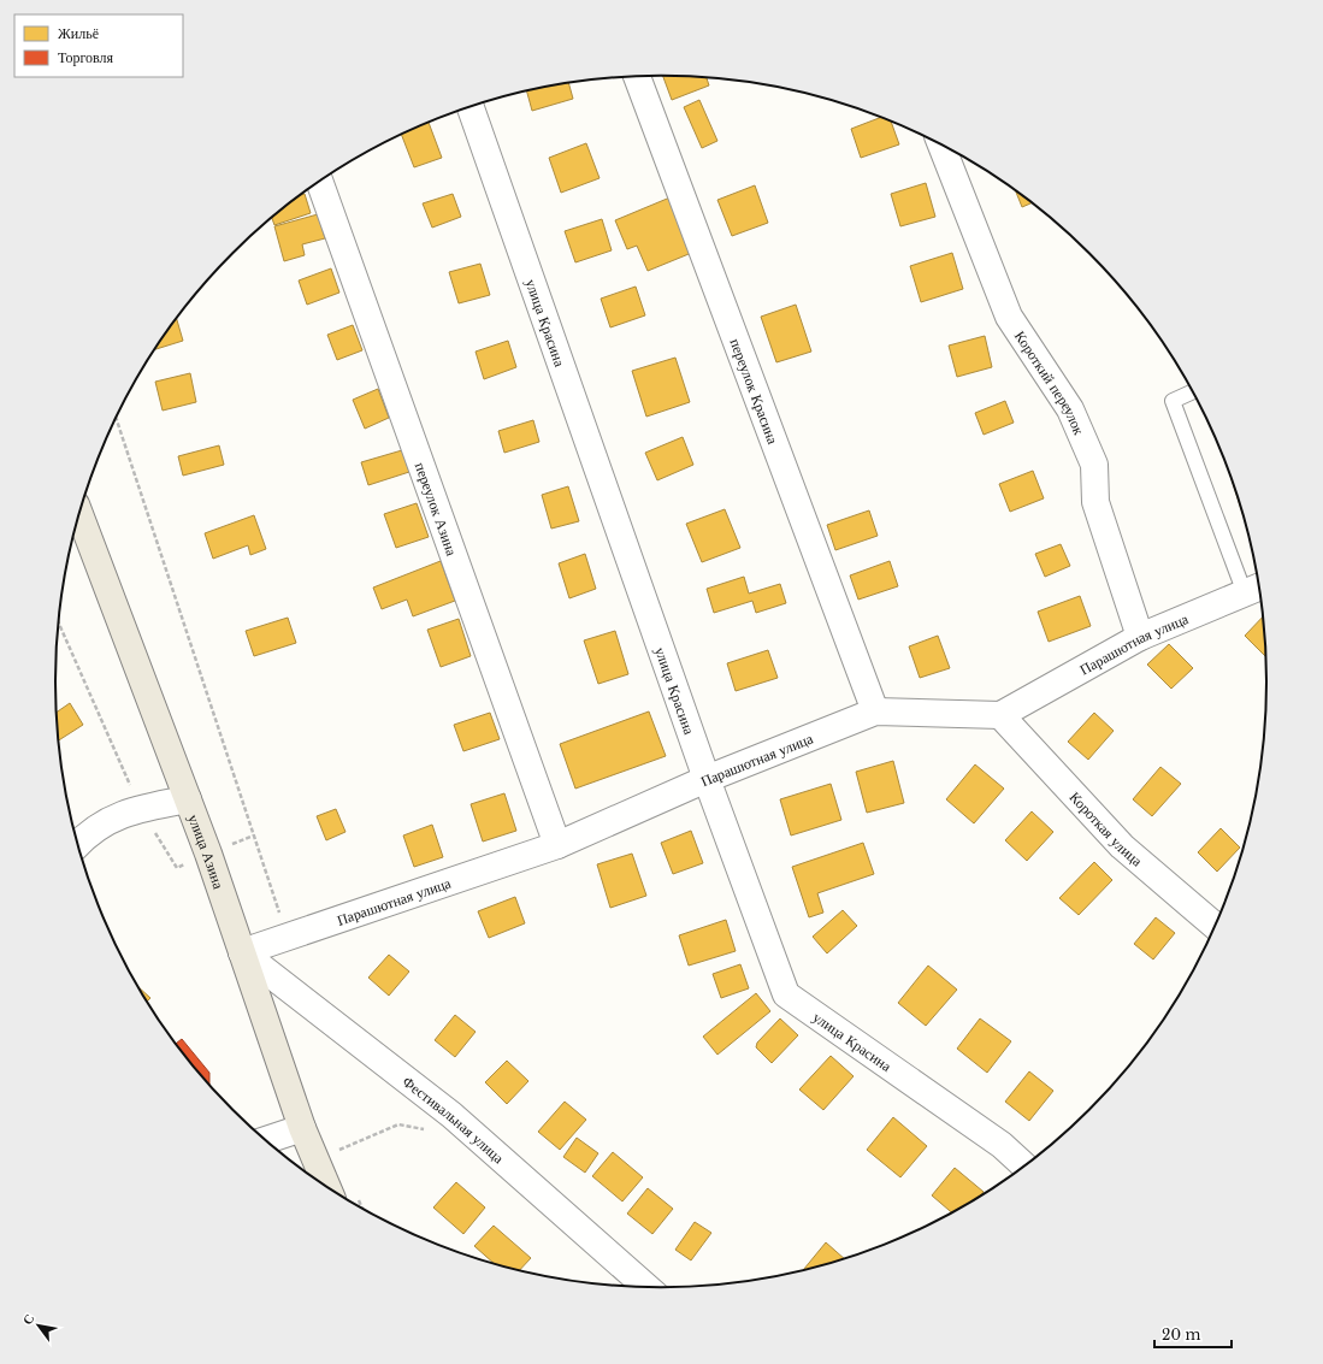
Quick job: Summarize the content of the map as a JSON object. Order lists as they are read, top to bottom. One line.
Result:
{"streets":{"main road":["улица Азина"],"street":["улица Красина","Короткий переулок","переулок Красина","переулок Азина","Парашютная улица","Короткая улица","Фестивальная улица"]},"crossings":[["улица Красина","Парашютная улица"],["Короткий переулок","Парашютная улица"],["переулок Красина","Парашютная улица"],["переулок Азина","Парашютная улица"],["Парашютная улица","Короткая улица"],["Парашютная улица","улица Азина"],["Парашютная улица","Фестивальная улица"],["улица Азина","Фестивальная улица"]],"legend":["Жильё","Торговля"],"scale_bar":"20 m","north":"top left"}
